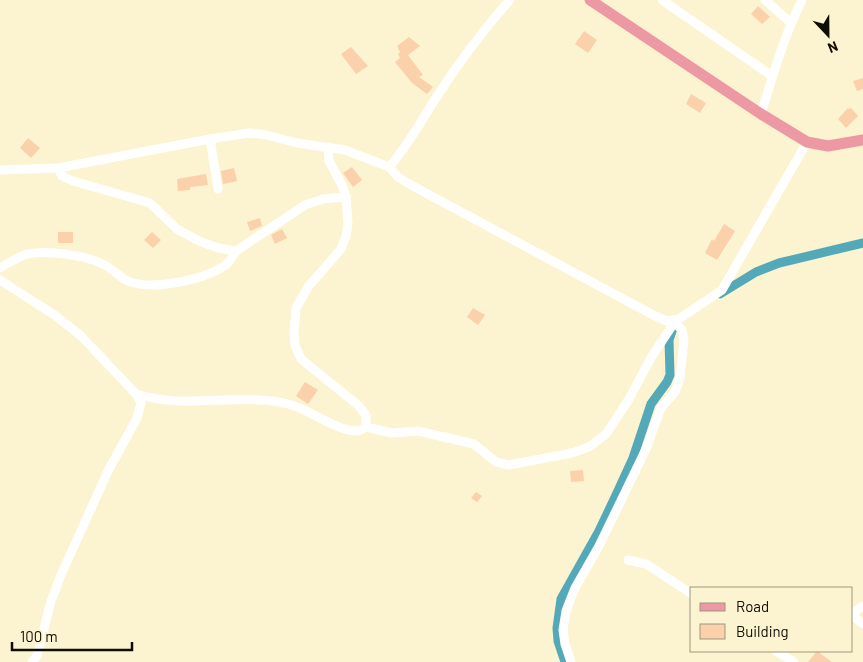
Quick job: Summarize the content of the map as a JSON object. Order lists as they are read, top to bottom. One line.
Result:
{"legend":["Road","Building"],"scale_bar":"100 m","north":"bottom"}
